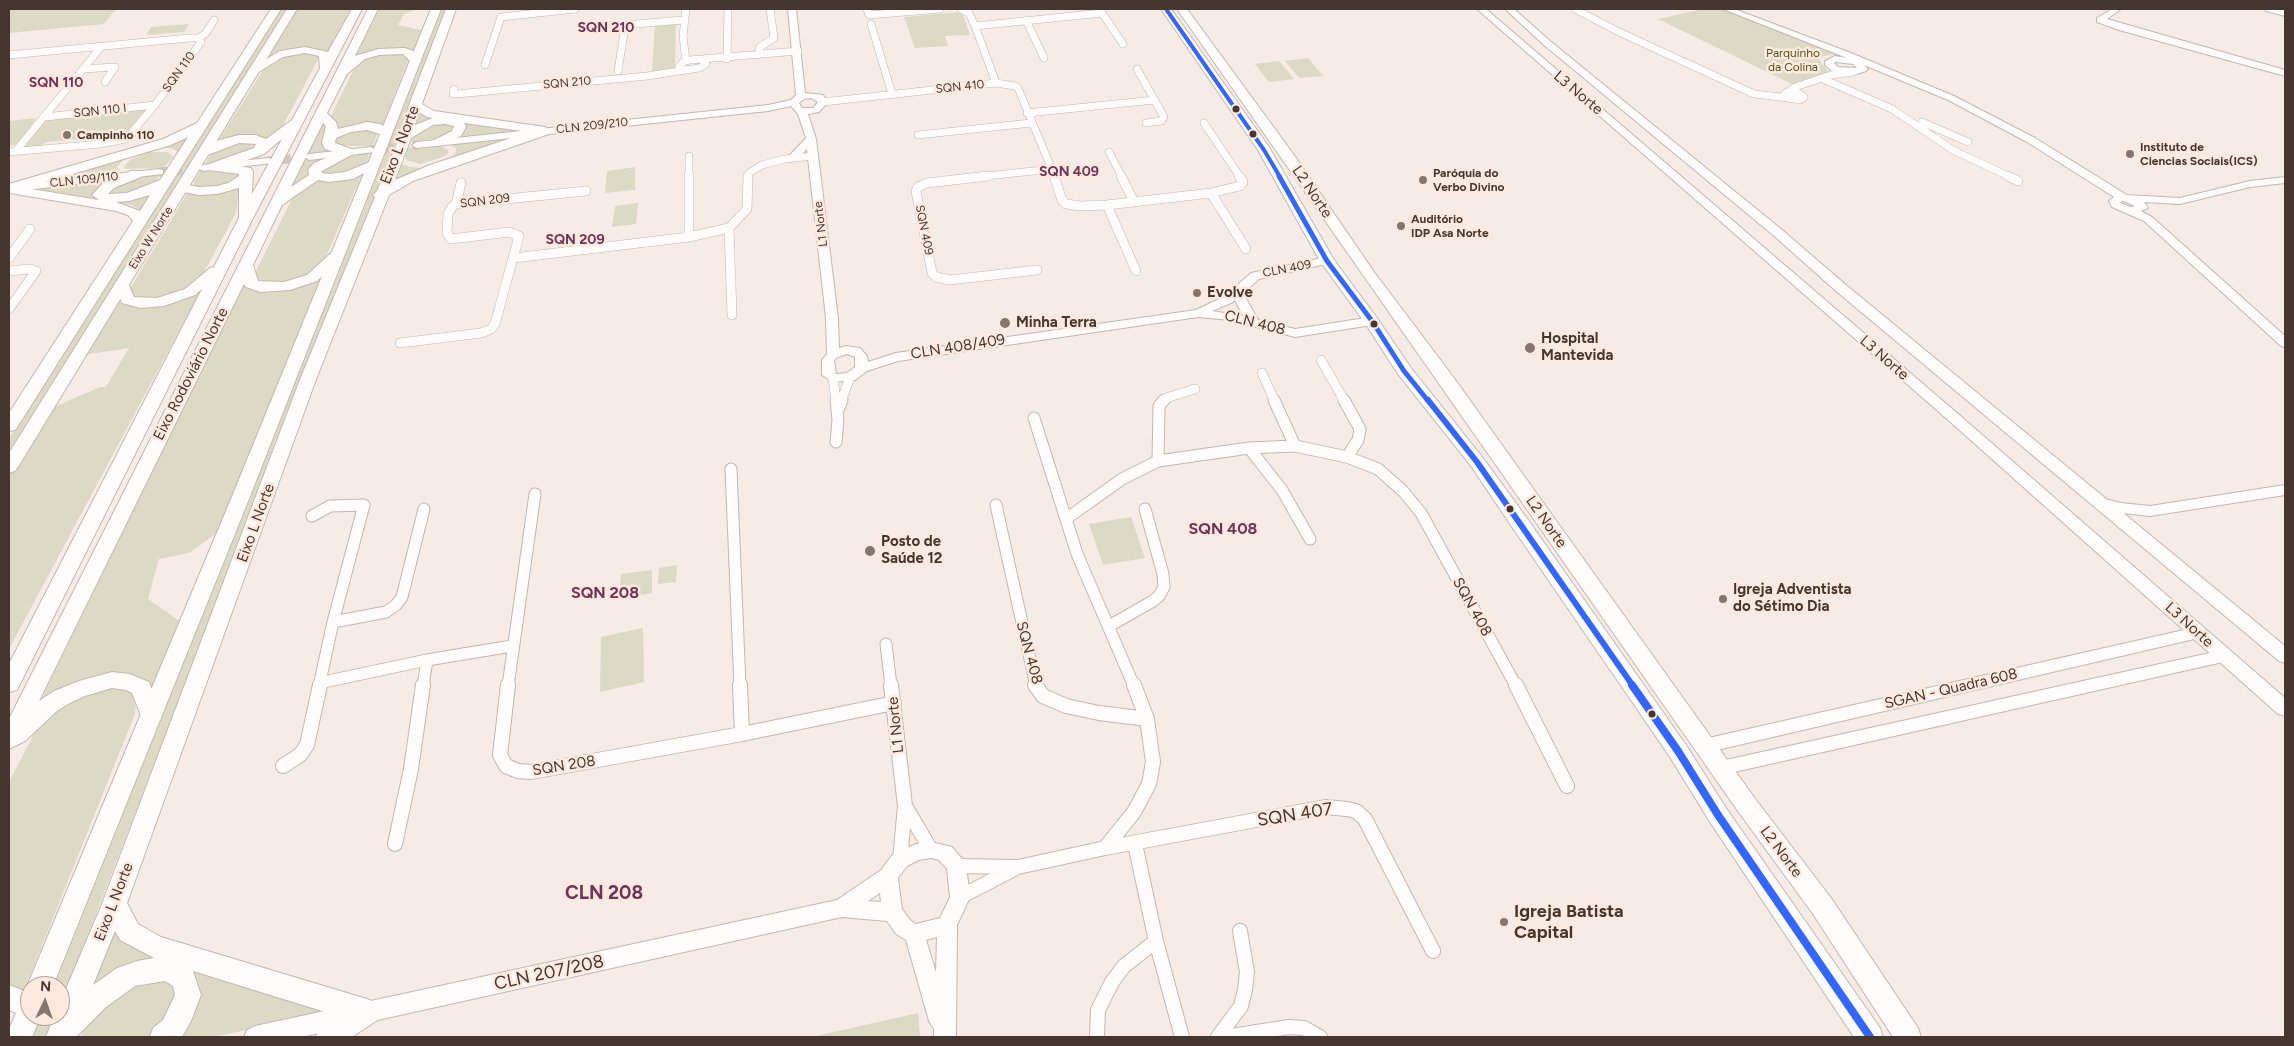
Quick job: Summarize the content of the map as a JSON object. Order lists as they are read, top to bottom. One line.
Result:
{"streets":{"main road":["L3 Norte","Eixo L Norte","L2 Norte","Eixo W Norte","Eixo Rodoviário Norte"],"street":["SQN 110","SQN 210","SQN 410","SQN 110 I","CLN 209/210","CLN 109/110","SQN 209","L1 Norte","SQN 409","CLN 409","CLN 408","CLN 408/409","SQN 408","SGAN - Quadra 608","SQN 208","SQN 407","CLN 207/208"]},"crossings":[["SQN 110","SQN 110 I"],["L3 Norte","SGAN - Quadra 608"],["CLN 209/210","Eixo L Norte"],["CLN 209/210","L1 Norte"],["CLN 109/110","Eixo W Norte"],["L2 Norte","CLN 409"],["L2 Norte","CLN 408"],["L2 Norte","SGAN - Quadra 608"],["L1 Norte","CLN 408/409"],["L1 Norte","SQN 208"],["L1 Norte","CLN 207/208"],["CLN 409","CLN 408"],["CLN 409","CLN 408/409"],["CLN 408","CLN 408/409"]],"districts":["SQN 210","SQN 110","SQN 409","SQN 209","SQN 408","SQN 208","CLN 208"],"parks":["Parquinho da Colina"],"places":["Campinho 110","Instituto de Ciencias Sociais(ICS)","Paróquia do Verbo Divino","Auditório IDP Asa Norte","Evolve","Minha Terra","Hospital Mantevida","Posto de Saúde 12","Igreja Adventista do Sétimo Dia","Igreja Batista Capital"],"north":"top"}
